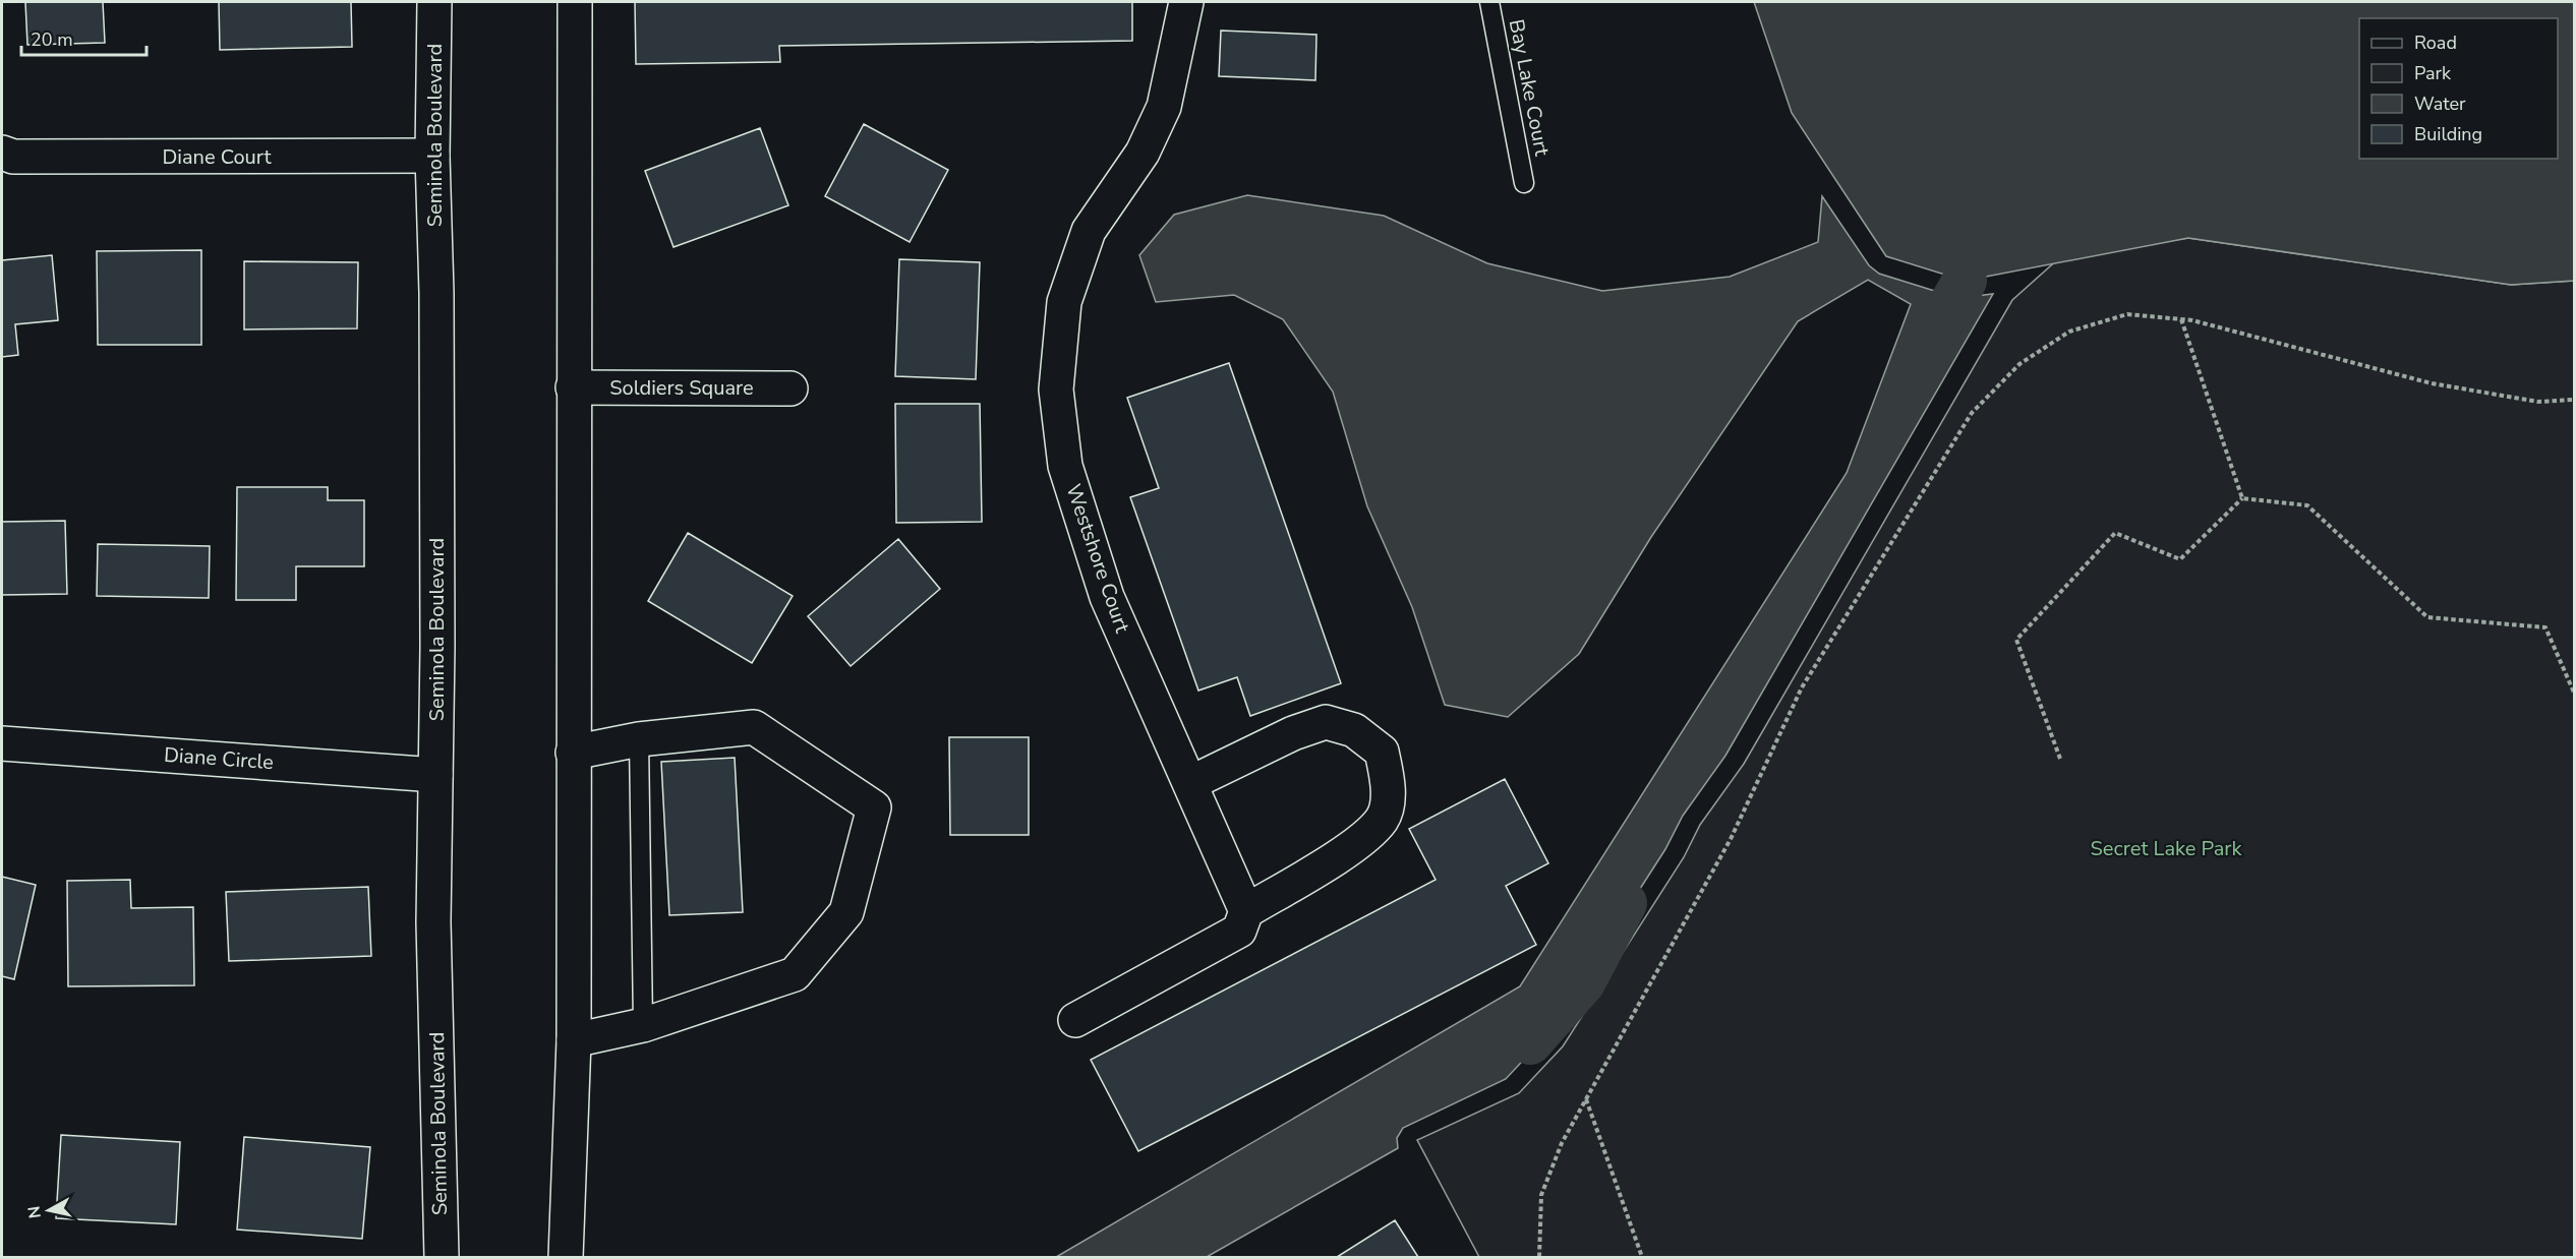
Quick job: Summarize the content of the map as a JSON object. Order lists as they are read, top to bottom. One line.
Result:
{"streets":{"street":["Seminola Boulevard","Diane Court","Soldiers Square","Westshore Court","Diane Circle"],"lane":["Bay Lake Court"]},"crossings":[["Seminola Boulevard","Diane Court"],["Seminola Boulevard","Diane Circle"]],"parks":["Secret Lake Park"],"legend":["Road","Park","Water","Building"],"scale_bar":"20 m","north":"left"}
